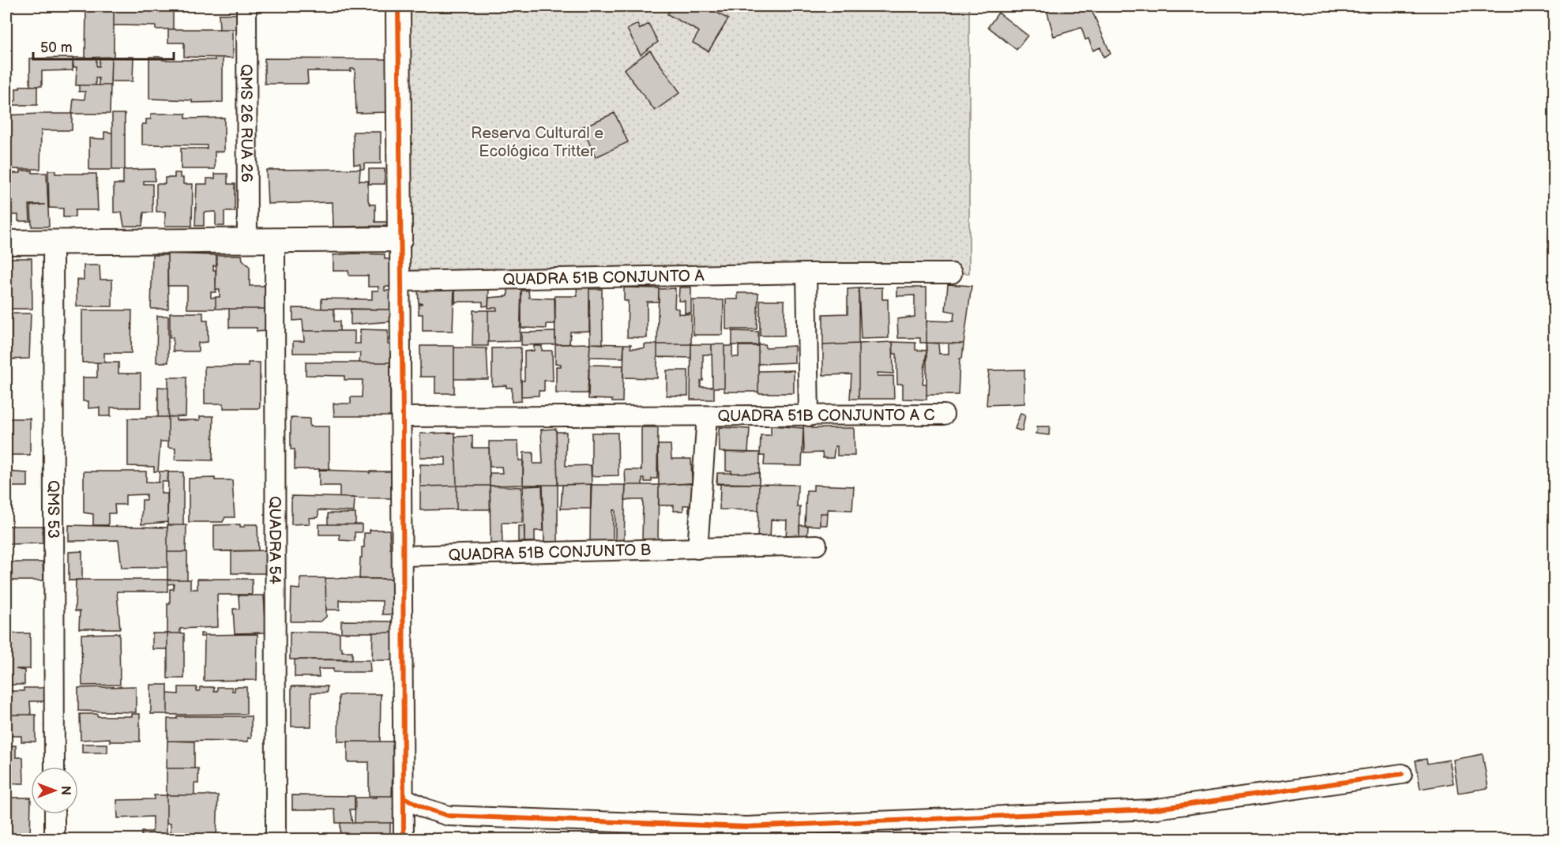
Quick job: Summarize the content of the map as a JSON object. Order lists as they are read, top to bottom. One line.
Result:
{"streets":{"street":["QMS 26 RUA 26","QUADRA 51B CONJUNTO A","QUADRA 51B CONJUNTO A C","QMS 53","QUADRA 54","QUADRA 51B CONJUNTO B"]},"parks":["Reserva Cultural e Ecológica Tritter"],"scale_bar":"50 m","north":"right"}
